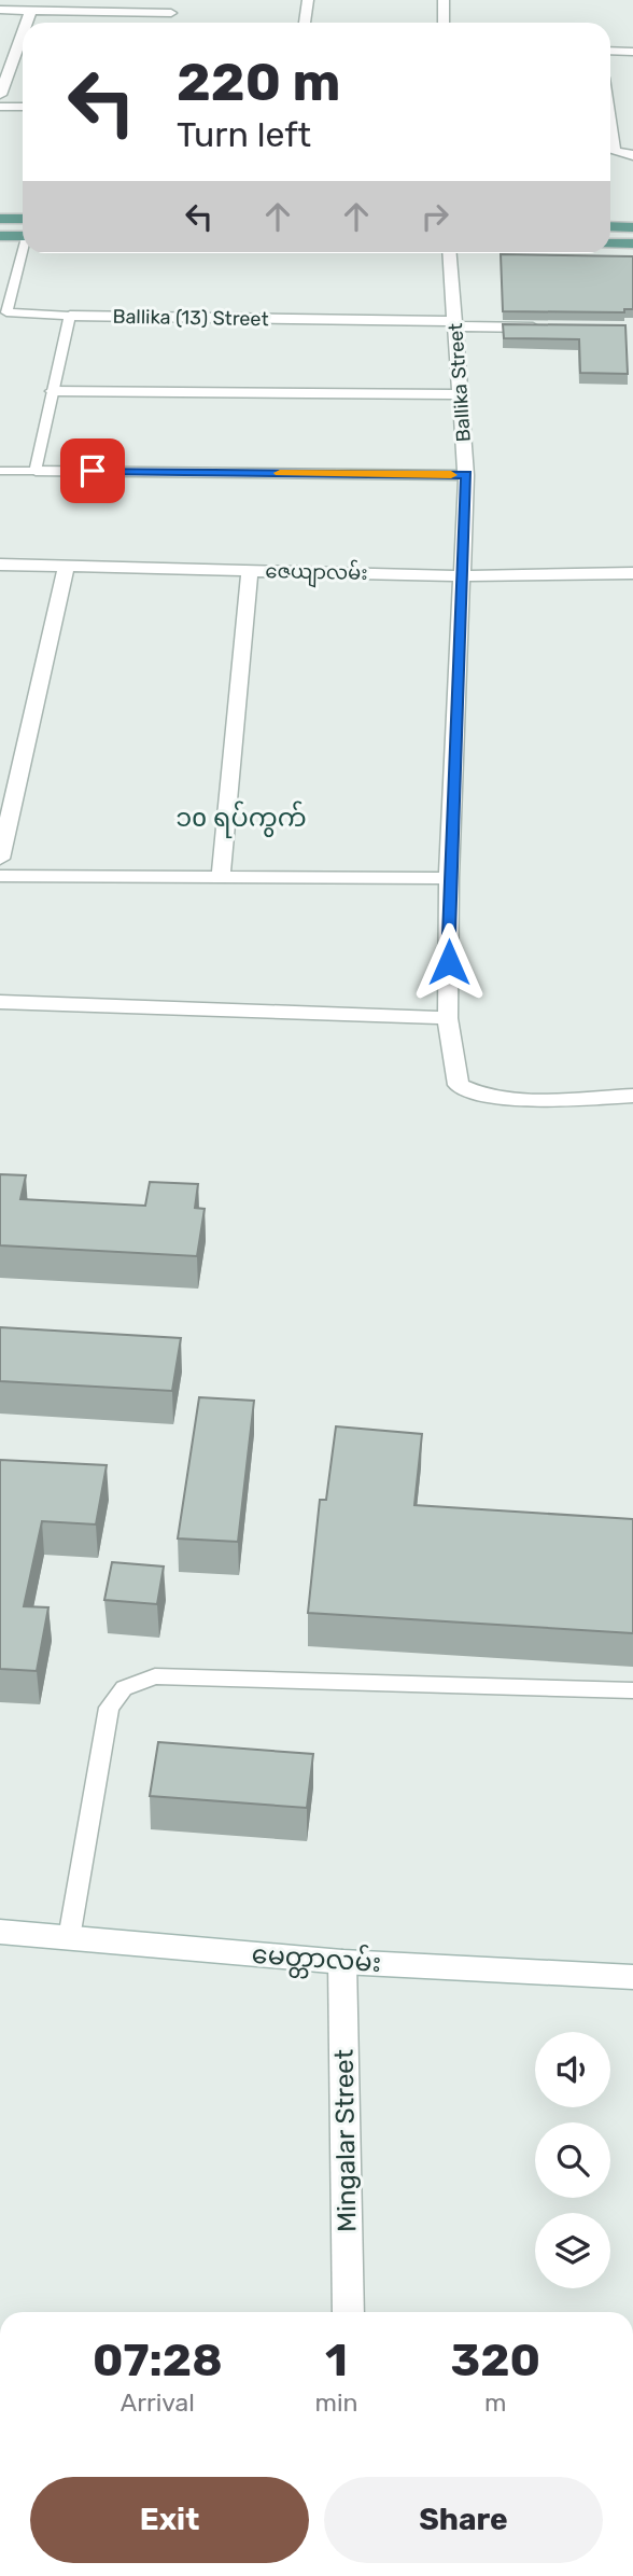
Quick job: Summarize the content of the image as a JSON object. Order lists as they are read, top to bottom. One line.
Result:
{"streets":{"street":["Ballika (13) Street","Ballika Street","ဇေယျာလမ်း","မေတ္တာလမ်း","Mingalar Street"]},"crossings":[["Ballika (13) Street","Ballika Street"],["Ballika Street","ဇေယျာလမ်း"],["မေတ္တာလမ်း","Mingalar Street"]],"districts":["၁o ရပ်ကွက်"],"page":{"turn":["220 m","Turn left"],"eta":["07:28","Arrival","1","min","320","m"],"buttons":["Exit","Share"]}}
